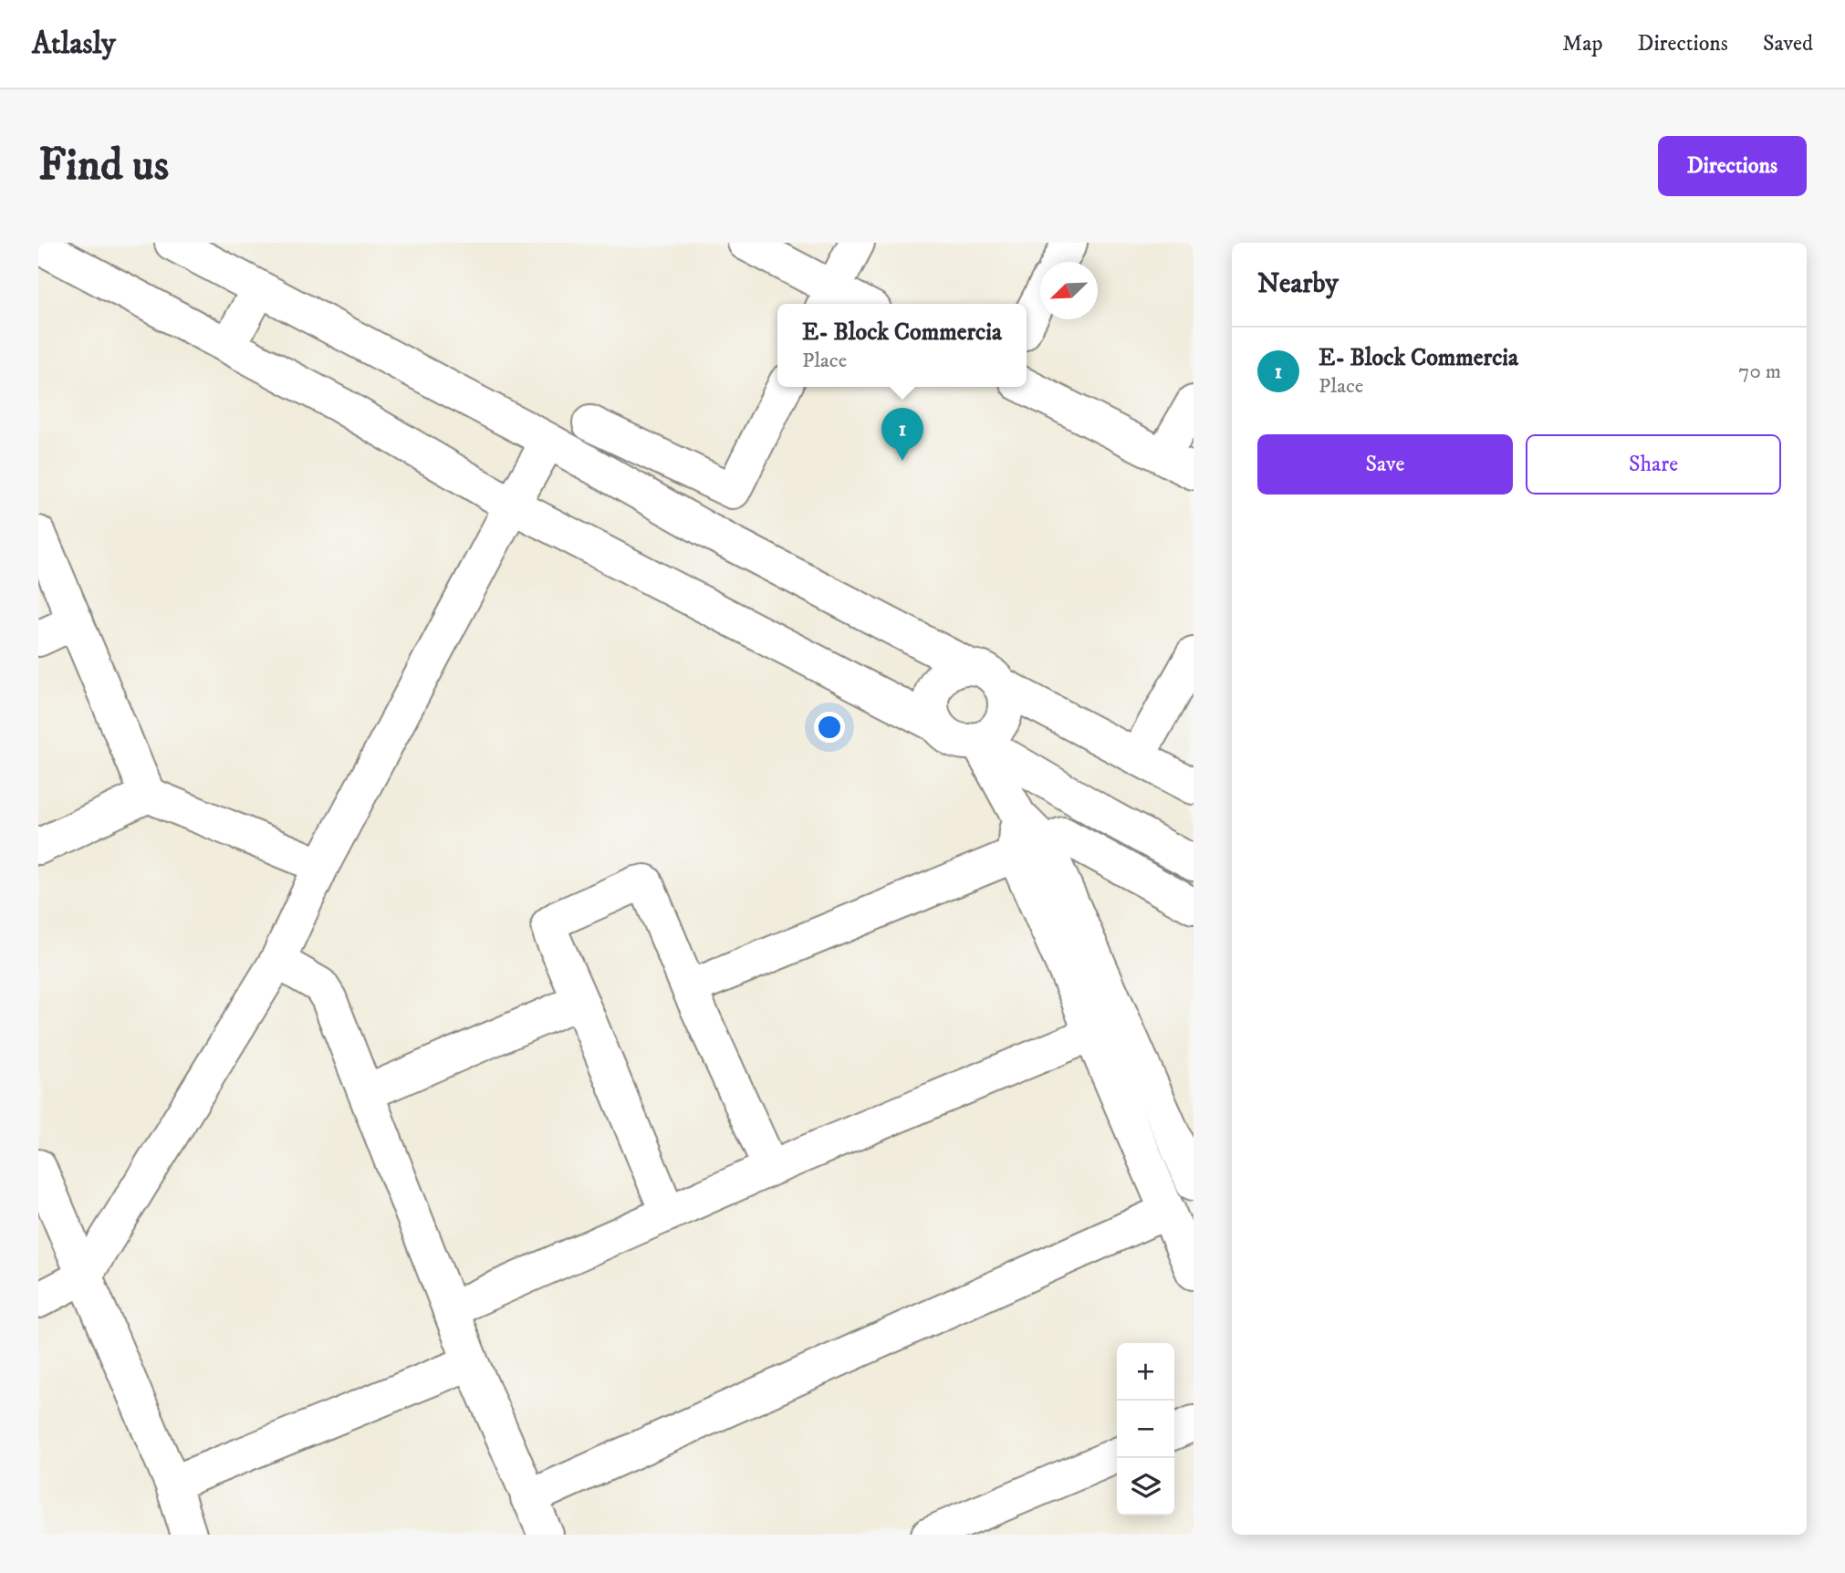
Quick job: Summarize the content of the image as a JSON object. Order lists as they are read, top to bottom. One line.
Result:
{"north":"bottom left","page":{"header":"Atlasly","nav":["Map","Directions","Saved"],"buttons":["Directions",["Save","Share"]],"title":"Find us","heading":"Nearby","popup":["E- Block Commercia","Place"],"list":[{"mark":"1","name":"E- Block Commercia","note":"Place","value":"70 m"}],"pins":"1","map_buttons":["+","−"]}}
